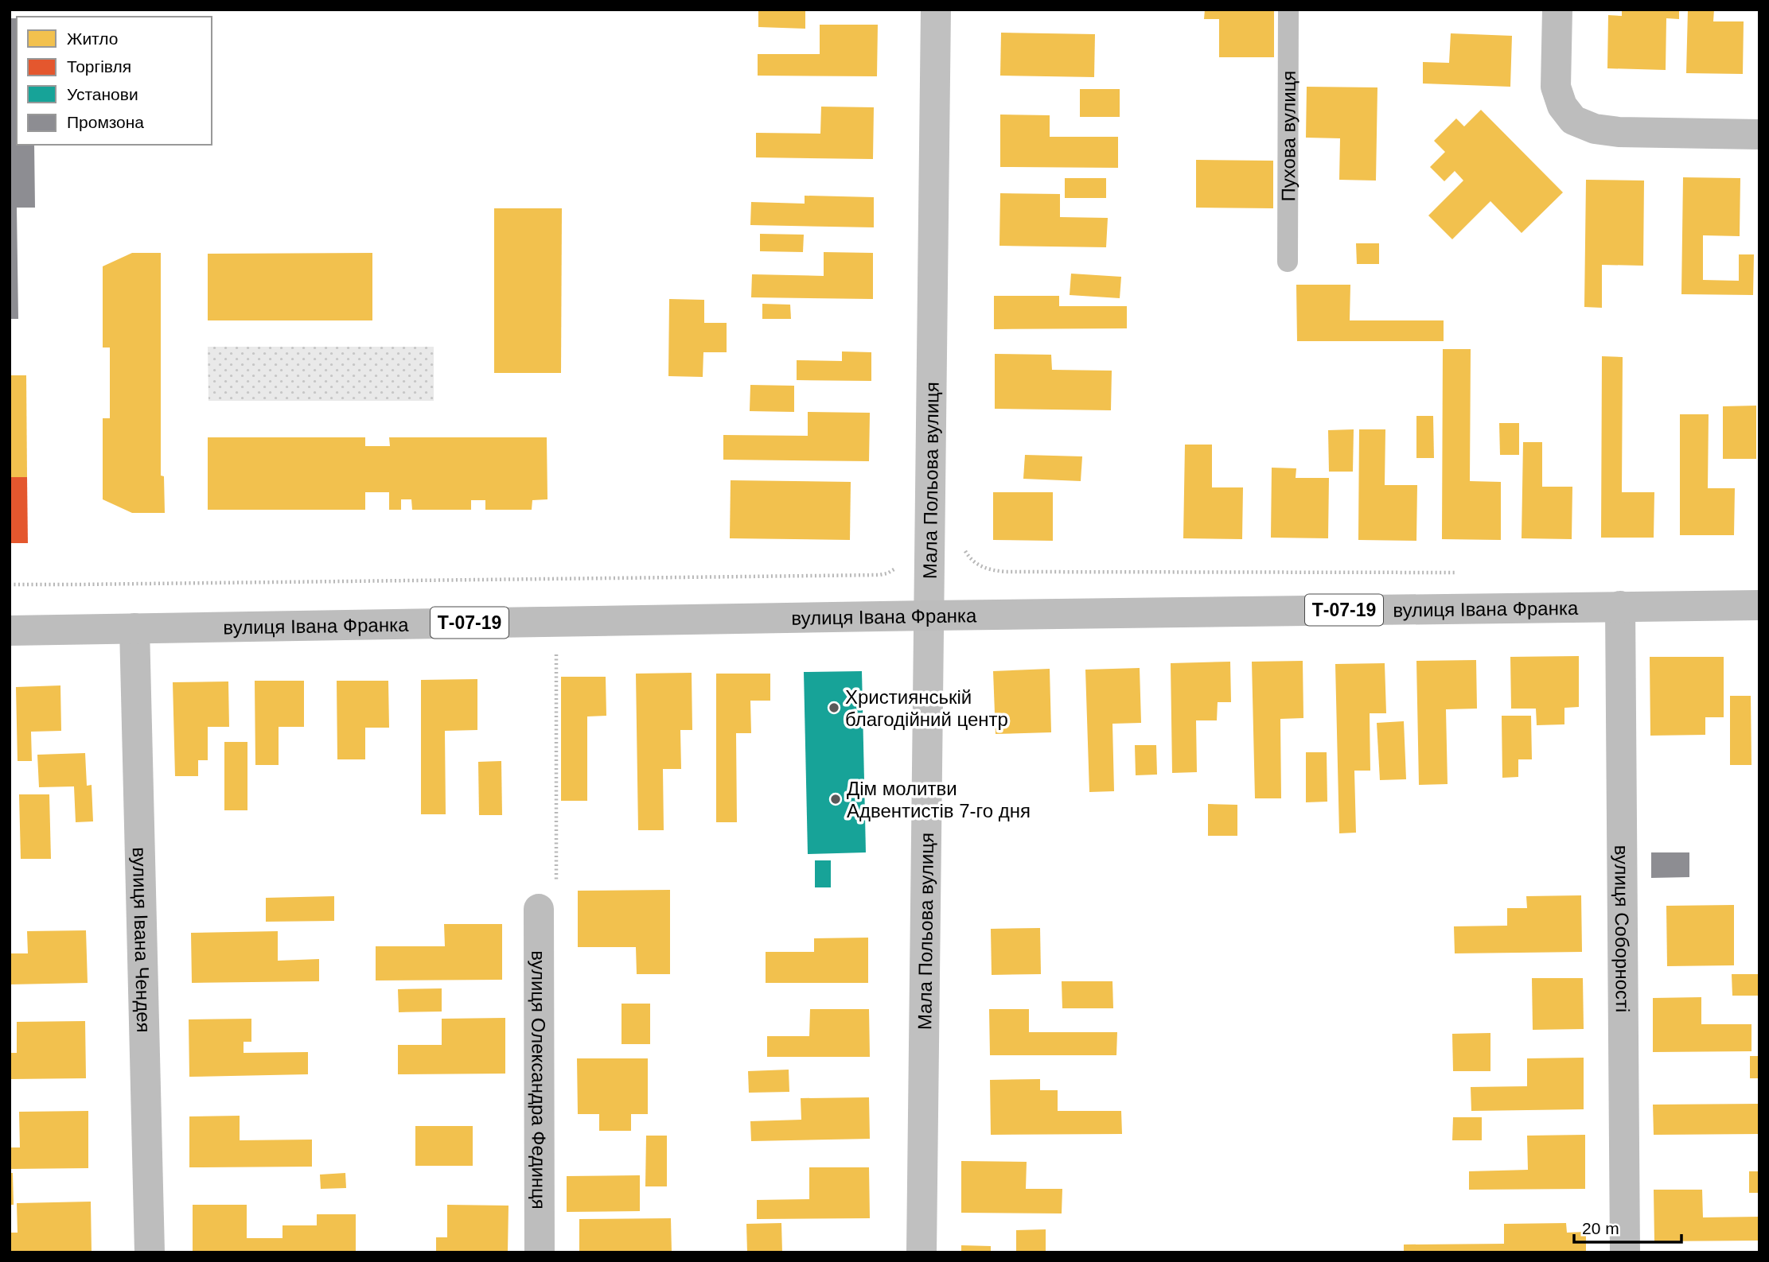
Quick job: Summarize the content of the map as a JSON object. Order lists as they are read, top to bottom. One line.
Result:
{"streets":{"street":["Мала Польова вулиця","вулиця Івана Франка","Т-07-19","вулиця Соборності","вулиця Івана Чендея","вулиця Олександра Фединця"],"lane":["Пухова вулиця"]},"crossings":[["Мала Польова вулиця","вулиця Івана Франка"],["вулиця Івана Франка","вулиця Соборності"],["вулиця Івана Франка","вулиця Івана Чендея"]],"places":["Християнській благодійний центр","Дім молитви Адвентистів 7-го дня"],"legend":["Житло","Торгівля","Установи","Промзона"],"scale_bar":"20 m"}
